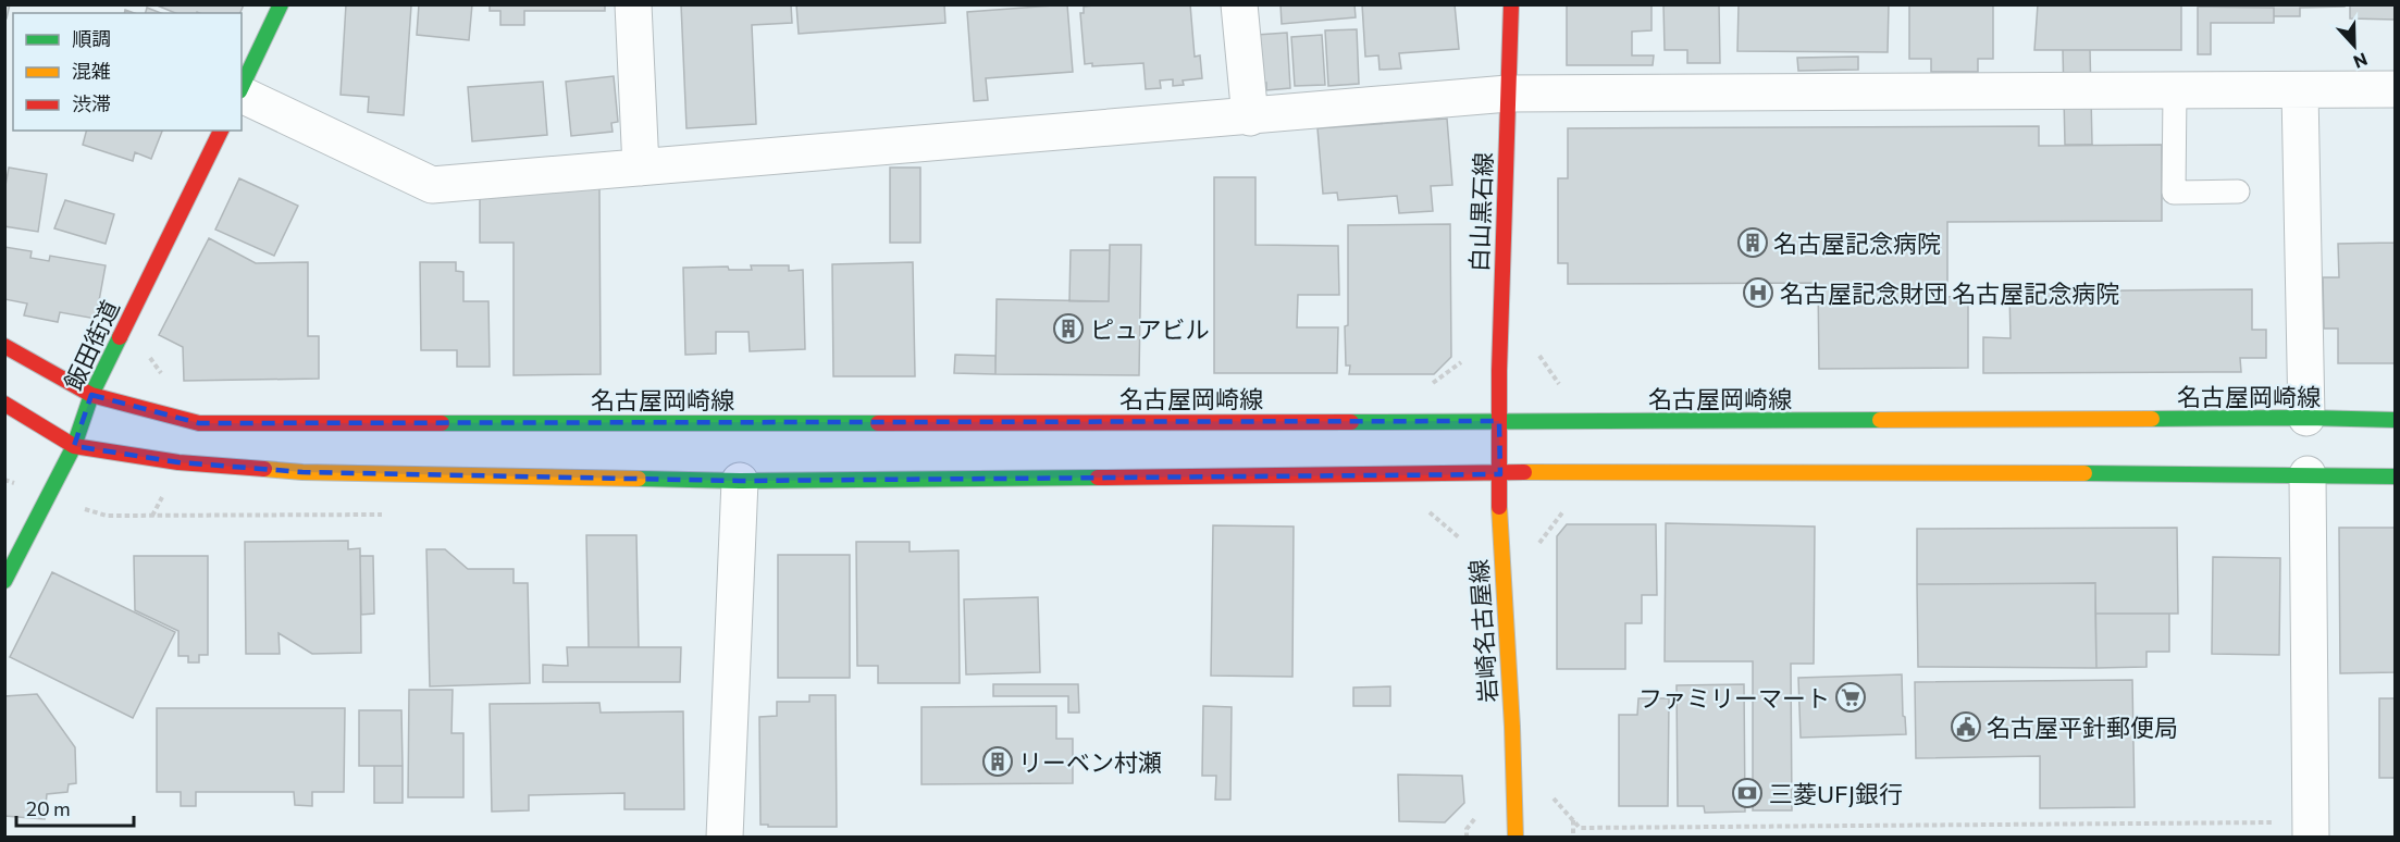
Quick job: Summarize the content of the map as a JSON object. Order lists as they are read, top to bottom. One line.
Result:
{"streets":{"main road":["白山黒石線","飯田街道","名古屋岡崎線","岩崎名古屋線"]},"crossings":[["白山黒石線","名古屋岡崎線"],["白山黒石線","岩崎名古屋線"],["飯田街道","名古屋岡崎線"],["名古屋岡崎線","岩崎名古屋線"]],"places":{"building":["名古屋記念病院","ピュアビル","リーベン村瀬"],"hospital":["名古屋記念財団 名古屋記念病院"],"supermarket":["ファミリーマート"],"public building":["名古屋平針郵便局"],"bank":["三菱UFJ銀行"]},"legend":["順調","混雑","渋滞"],"scale_bar":"20 m","north":"bottom"}
